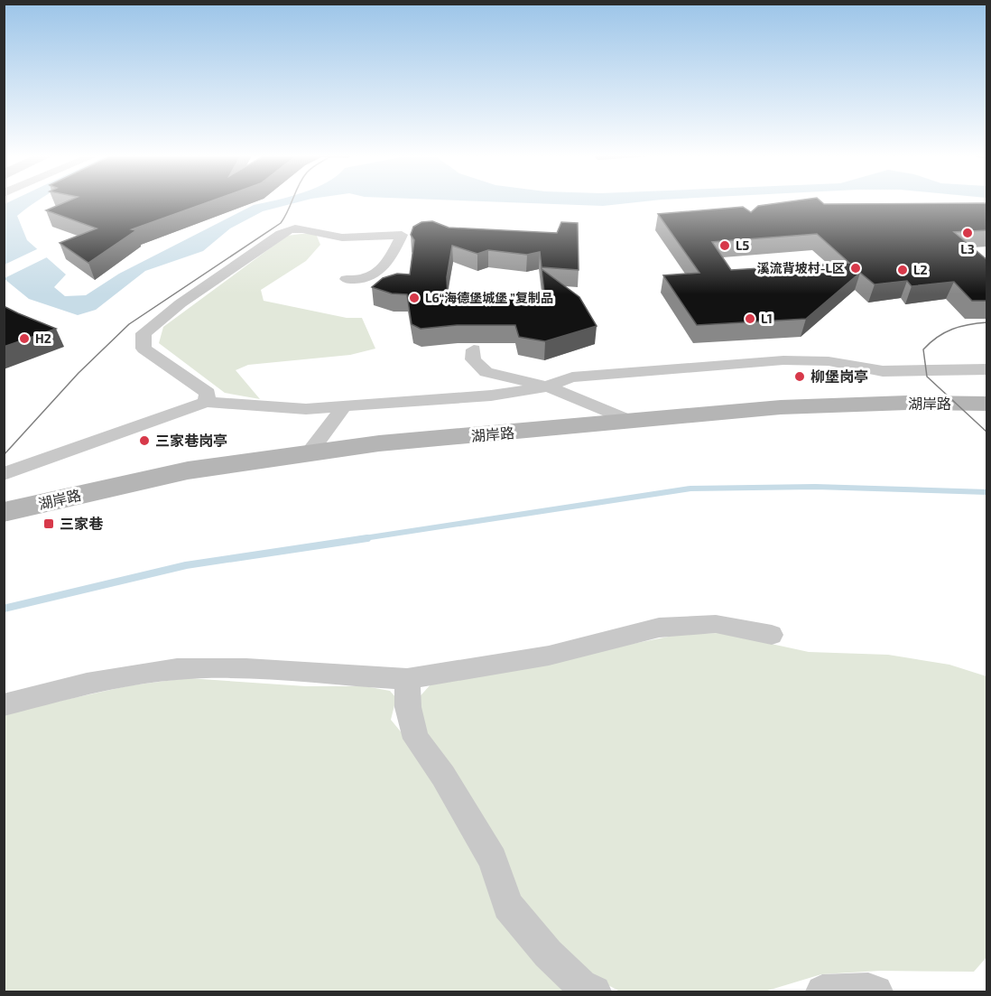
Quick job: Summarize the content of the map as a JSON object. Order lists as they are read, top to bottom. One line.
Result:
{"streets":{"street":["湖岸路"]},"places":{"other":["L3","L5","溪流背坡村-L区","L2","L6“海德堡城堡 ”复制品","L1","H2","柳堡岗亭","三家巷岗亭"],"transit":["三家巷"]}}
